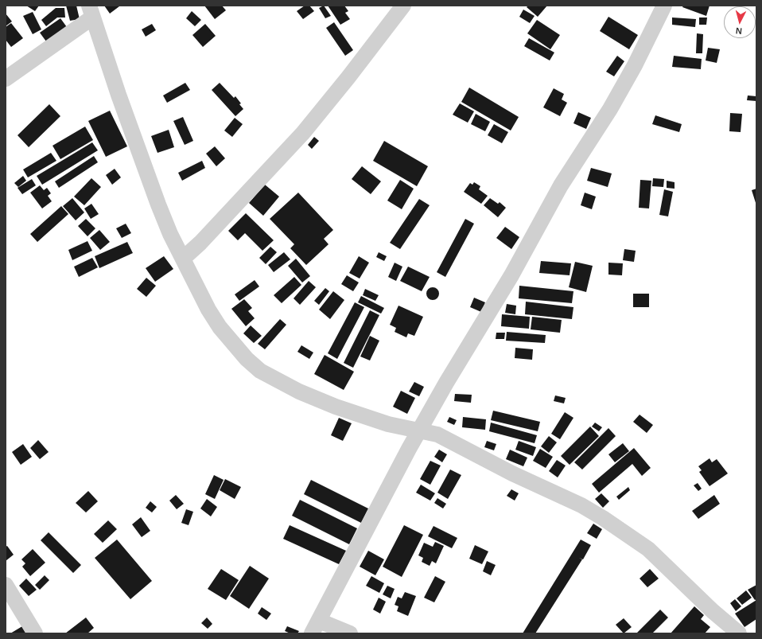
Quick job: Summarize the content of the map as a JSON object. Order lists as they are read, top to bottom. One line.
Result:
{"north":"bottom"}
